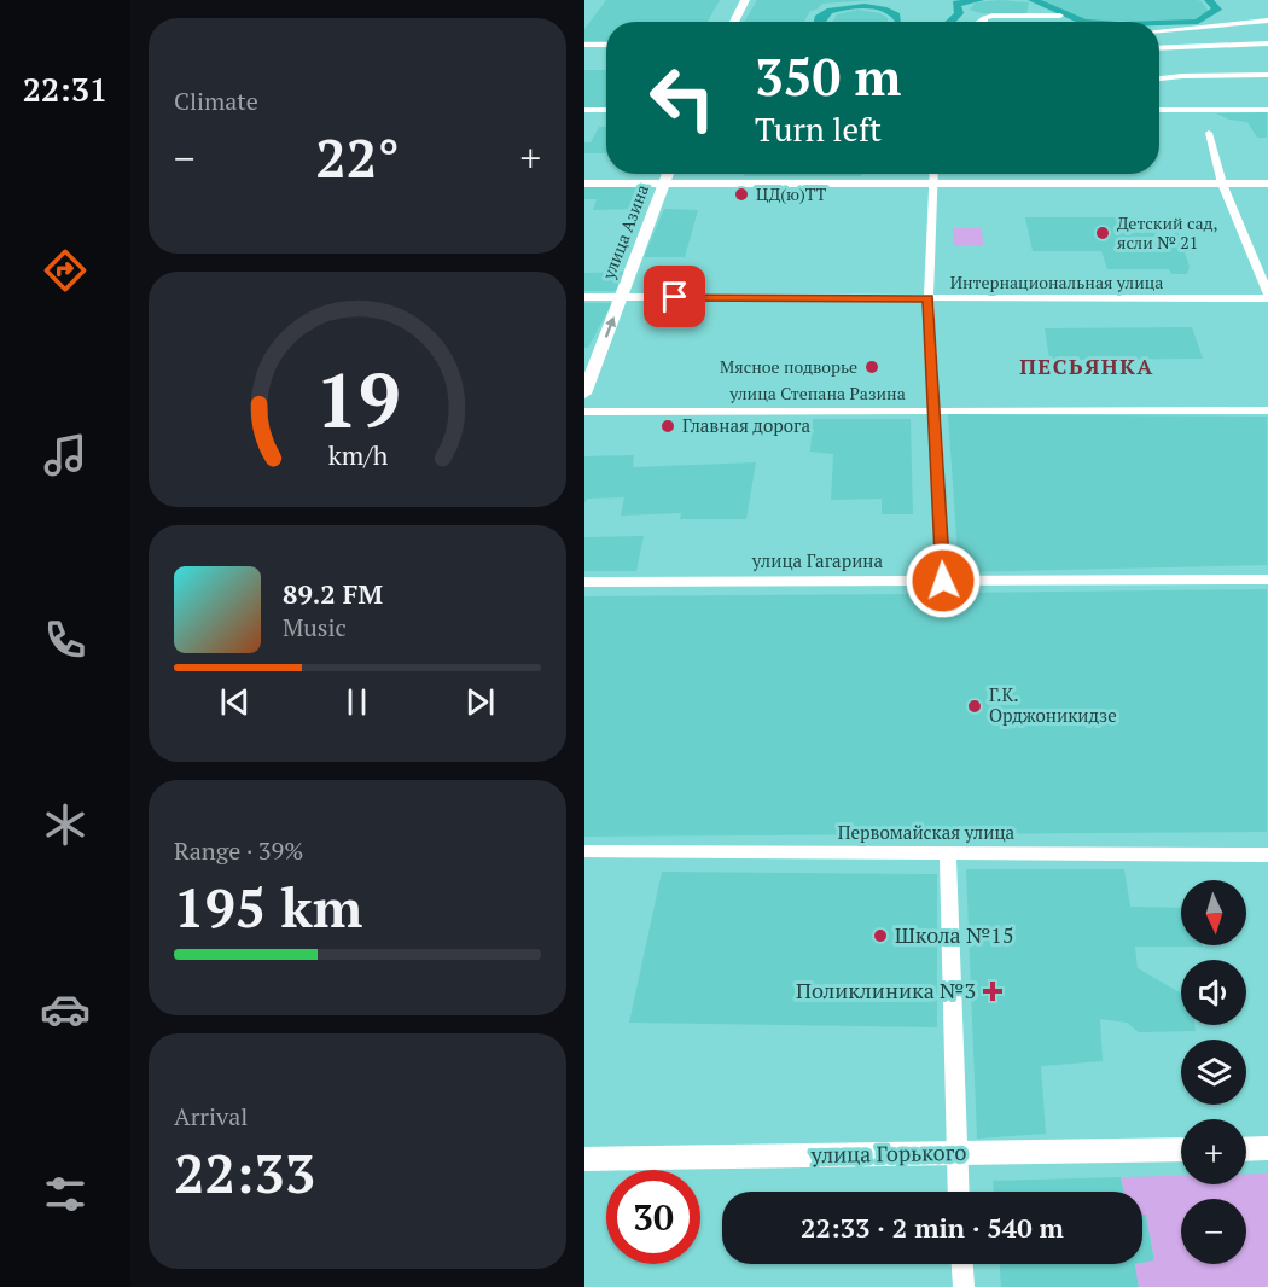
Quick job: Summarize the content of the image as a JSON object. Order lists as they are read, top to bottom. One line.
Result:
{"streets":{"main road":["улица Азина"],"street":["Интернациональная улица","улица Степана Разина","улица Гагарина","Первомайская улица","улица Горького"]},"crossings":[["улица Азина","Интернациональная улица"]],"one_way":["улица Азина"],"districts":["ПЕСЬЯНКА"],"places":{"other":["ЦД(ю)ТТ","Детский сад, ясли № 21","Мясное подворье","Главная дорога","Г.К. Орджоникидзе","Школа №15"],"health":["Поликлиника №3"]},"north":"bottom","page":{"tabs":"22:31","tile":["Climate",["Range · 39%","195 km"],["Arrival","22:33"]],"turn":["350 m","Turn left"],"heat":["−","22°","+"],"song":["89.2 FM","Music"],"map_buttons":["+","−"],"limit":"30","trip":"22:33 · 2 min · 540 m","gauge":["19","km/h"]}}
